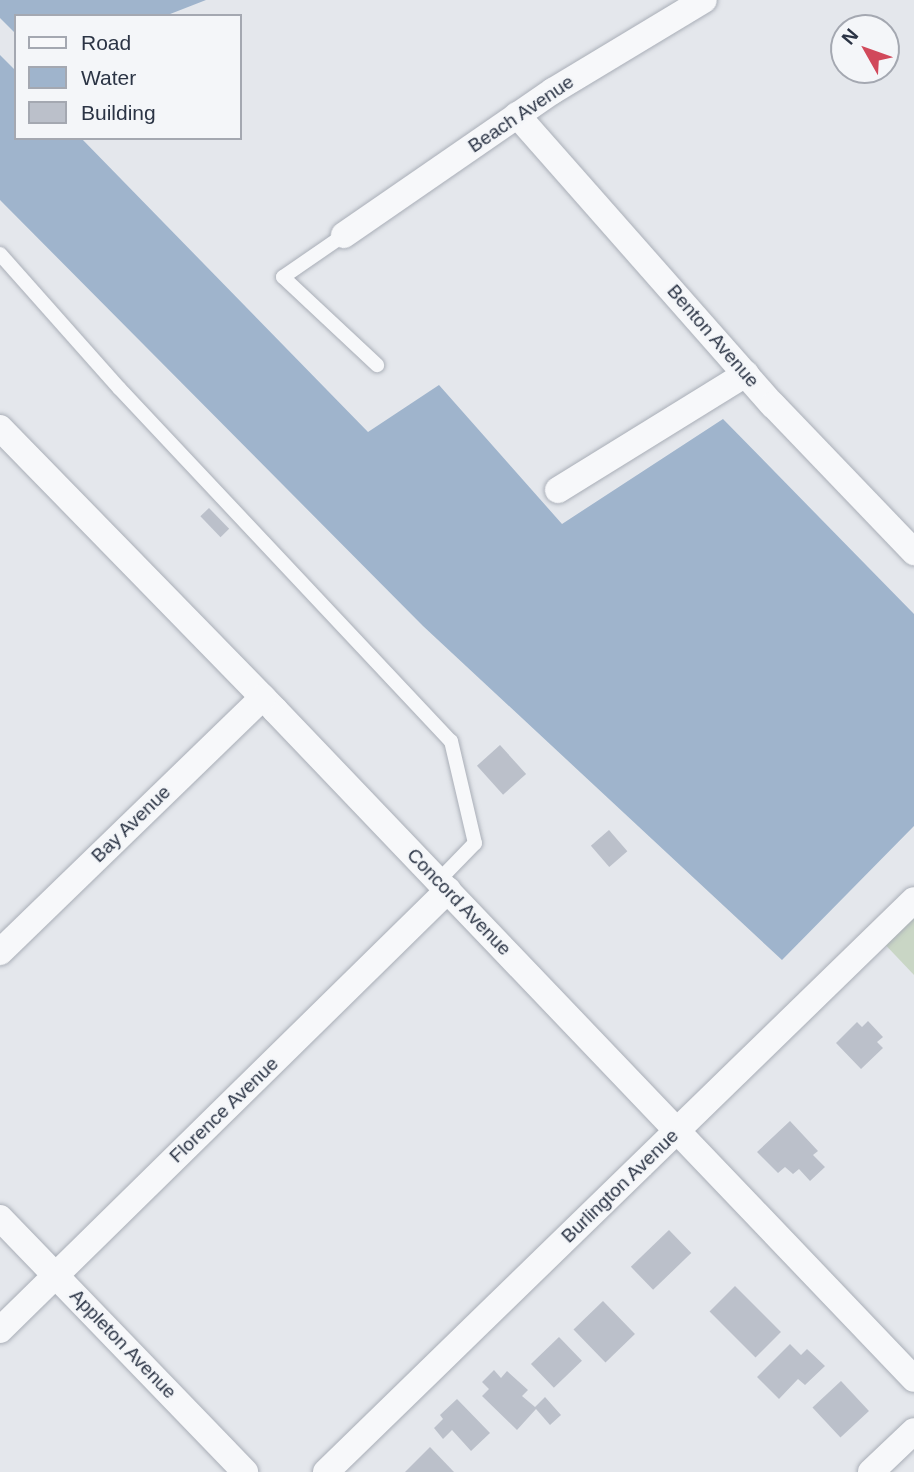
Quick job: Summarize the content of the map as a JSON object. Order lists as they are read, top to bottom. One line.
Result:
{"streets":{"street":["Beach Avenue","Benton Avenue","Bay Avenue","Concord Avenue","Florence Avenue","Burlington Avenue","Appleton Avenue"]},"crossings":[["Beach Avenue","Benton Avenue"],["Bay Avenue","Concord Avenue"],["Concord Avenue","Florence Avenue"],["Concord Avenue","Burlington Avenue"],["Florence Avenue","Appleton Avenue"]],"legend":["Road","Water","Building"],"north":"top left"}
